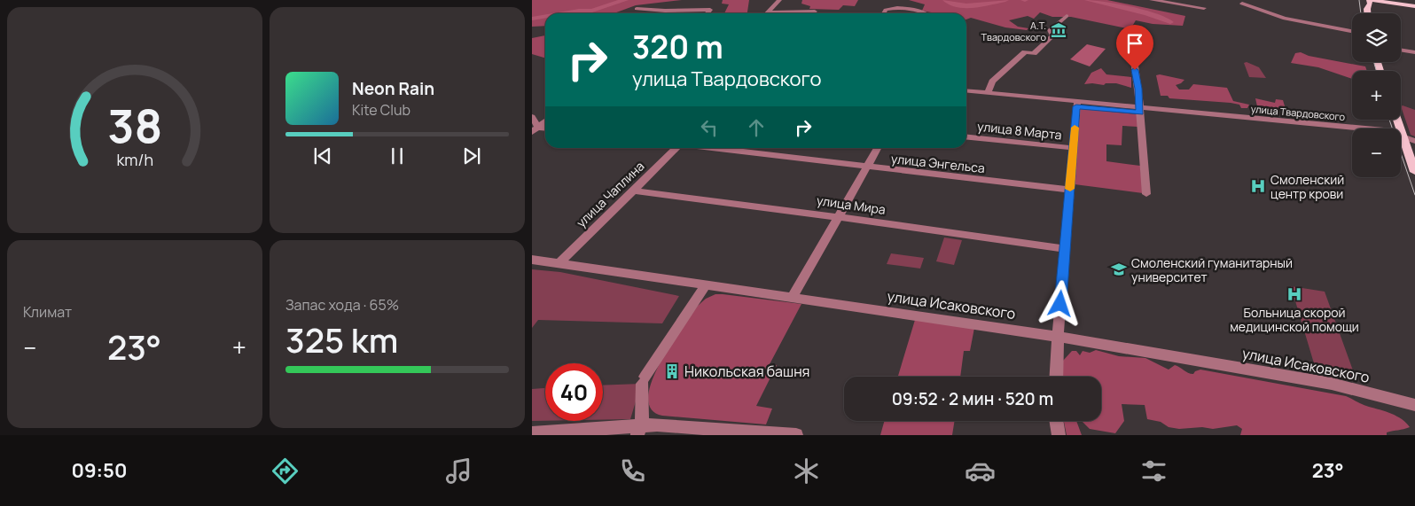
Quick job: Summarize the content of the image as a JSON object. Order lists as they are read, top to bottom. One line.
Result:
{"streets":{"street":["улица Твардовского","улица 8 Марта","улица Энгельса","улица Чаплина","улица Мира","улица Исаковского"]},"crossings":[["улица Чаплина","улица Мира"],["улица Чаплина","улица Исаковского"]],"places":{"museum":["А.Т. Твардовского"],"hospital":["Смоленский центр крови","Больница скорой медицинской помощи"],"school or university":["Смоленский гуманитарный университет"],"building":["Никольская башня"]},"page":{"map_buttons":["+","−"],"turn":["320 m","улица Твардовского"],"song":["Neon Rain","Kite Club"],"tile":["Климат",["Запас хода · 65%","325 km"]],"heat":["−","23°","+"],"limit":"40","trip":"09:52 · 2 мин · 520 m","tabs":["09:50","23°"],"gauge":["38","km/h"]}}
